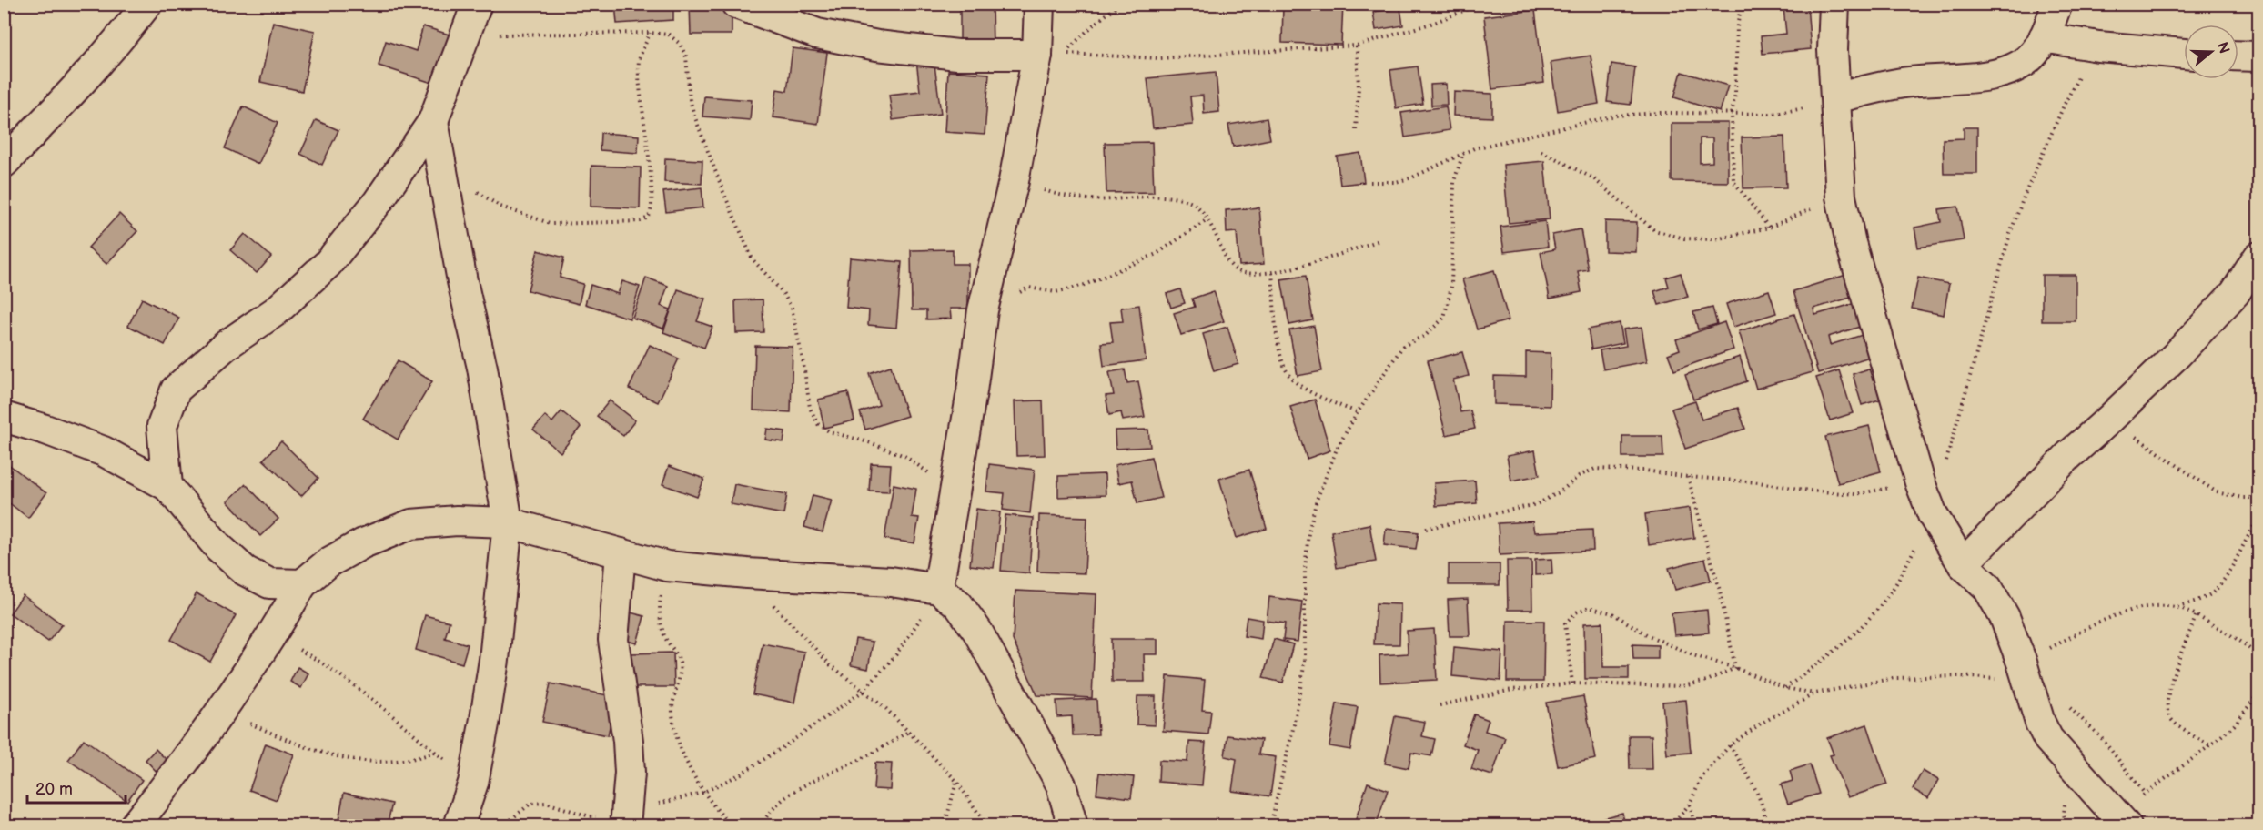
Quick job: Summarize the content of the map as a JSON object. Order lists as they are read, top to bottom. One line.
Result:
{"scale_bar":"20 m","north":"right"}
